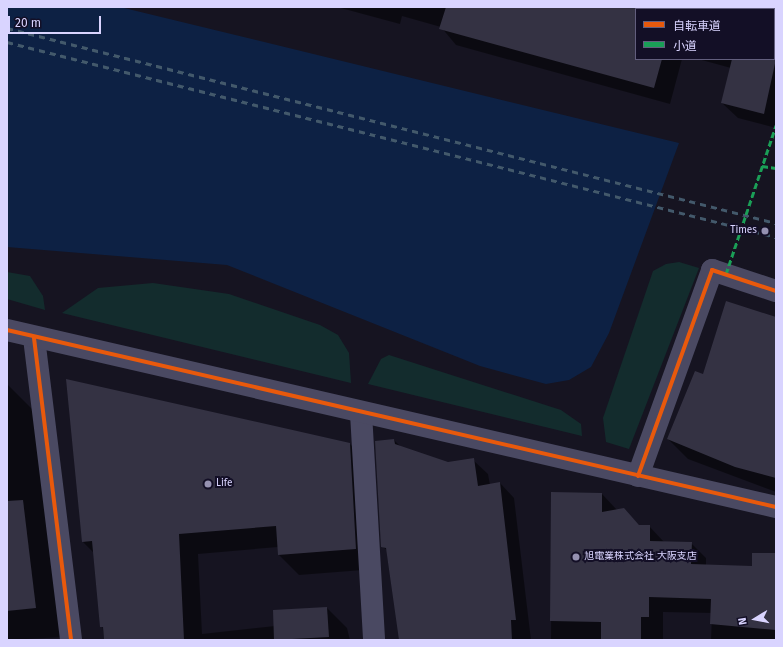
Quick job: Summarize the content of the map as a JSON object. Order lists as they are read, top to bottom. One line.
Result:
{"places":["Times","Life","旭電業株式会社 大阪支店"],"legend":["自転車道","小道"],"scale_bar":"20 m","north":"left"}
